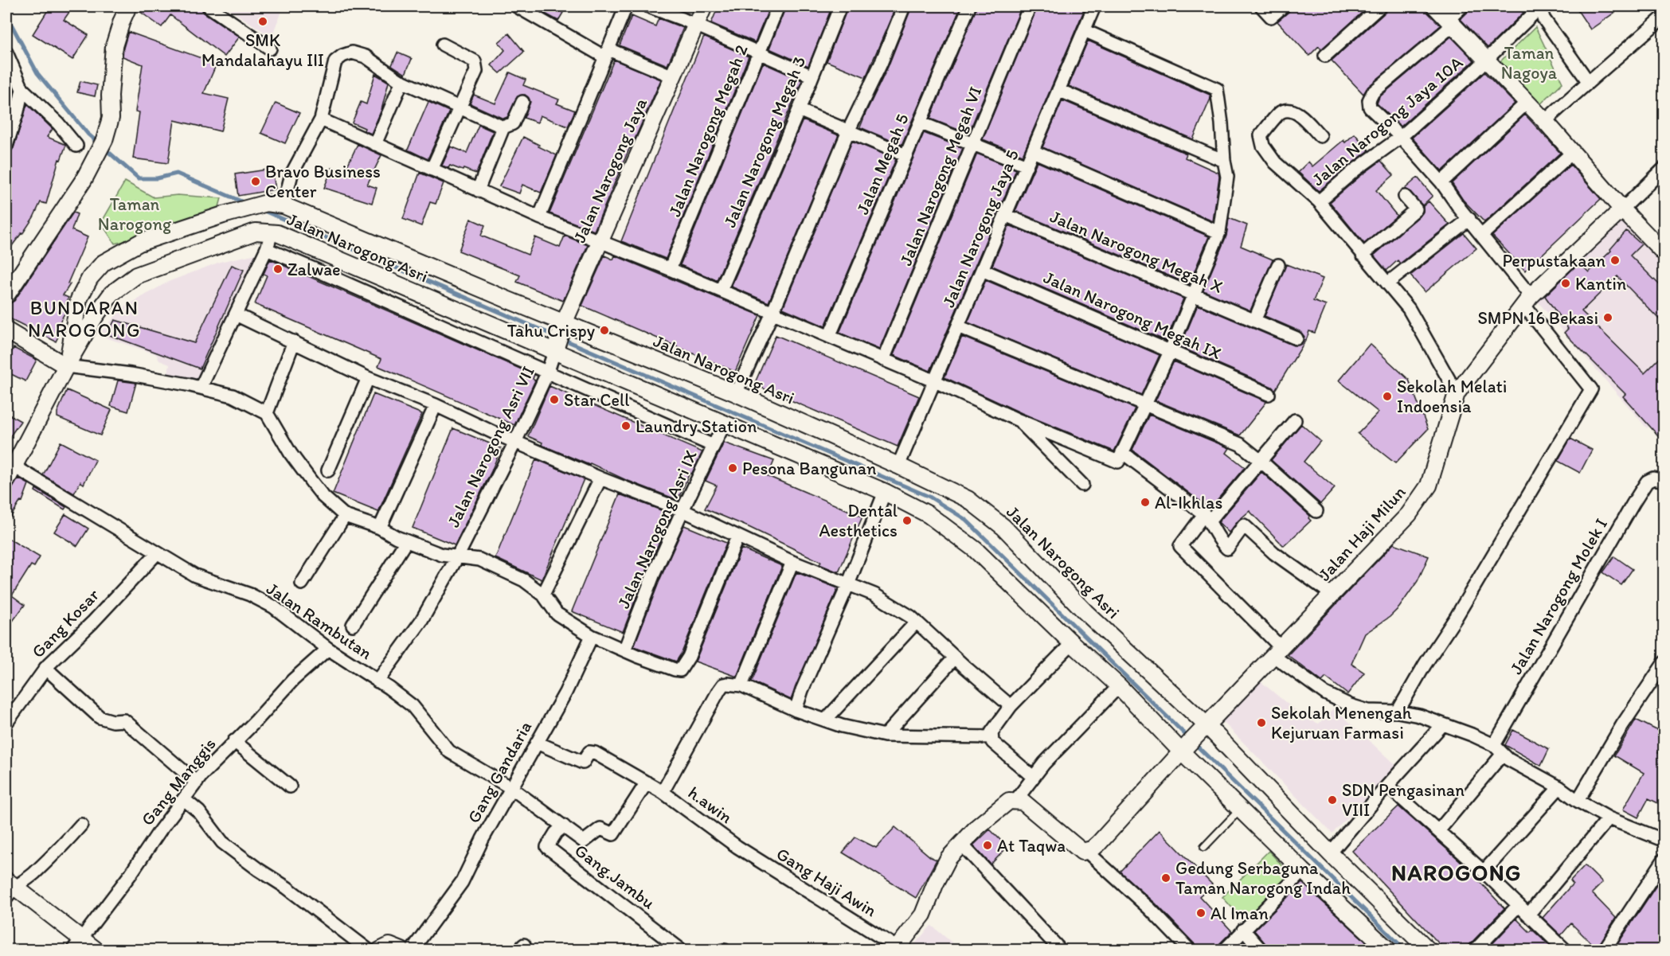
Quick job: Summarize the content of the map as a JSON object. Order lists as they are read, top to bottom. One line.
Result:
{"streets":{"street":["Jalan Narogong Jaya 10A","Jalan Narogong Megah 2","Jalan Narogong Megah 3","Jalan Megah 5","Jalan Narogong Jaya","Jalan Narogong Megah VI","Jalan Narogong Jaya 5","Jalan Narogong Asri","Jalan Narogong Megah X","Jalan Narogong Megah IX","Jalan Narogong Asri VII","Jalan Narogong Asri IX","Jalan Haji Milun","Jalan Narogong Molek I","Jalan Rambutan","Gang Kosar","Gang Gandaria","Gang Manggis","h.awin","Gang.Jambu","Gang Haji Awin"]},"crossings":[["Jalan Narogong Jaya","Jalan Narogong Asri"],["Jalan Narogong Jaya","Jalan Narogong Asri VII"],["Jalan Narogong Jaya 5","Jalan Narogong Asri"],["Jalan Narogong Jaya 5","Jalan Narogong Megah X"],["Jalan Narogong Jaya 5","Jalan Narogong Megah IX"],["Jalan Narogong Asri","Jalan Narogong Asri VII"],["Jalan Narogong Asri","Jalan Narogong Asri IX"],["Jalan Narogong Asri","Jalan Haji Milun"],["Jalan Narogong Asri VII","Jalan Rambutan"],["Jalan Rambutan","Gang Kosar"],["Jalan Rambutan","Gang Gandaria"],["Jalan Rambutan","Gang Manggis"],["Jalan Rambutan","h.awin"],["Jalan Rambutan","Gang.Jambu"],["Gang Gandaria","h.awin"],["h.awin","Gang Haji Awin"]],"districts":["BUNDARAN NAROGONG","NAROGONG"],"parks":["Taman Nagoya","Taman Narogong"],"places":["SMK Mandalahayu III","Bravo Business Center","Perpustakaan","Zalwae","Kantin","SMPN 16 Bekasi","Tahu Crispy","Sekolah Melati Indoensia","Star Cell","Laundry Station","Pesona Bangunan","Al-Ikhlas","Dental Aesthetics","Sekolah Menengah Kejuruan Farmasi","SDN Pengasinan VIII","At Taqwa","Gedung Serbaguna Taman Narogong Indah","Al Iman"]}
